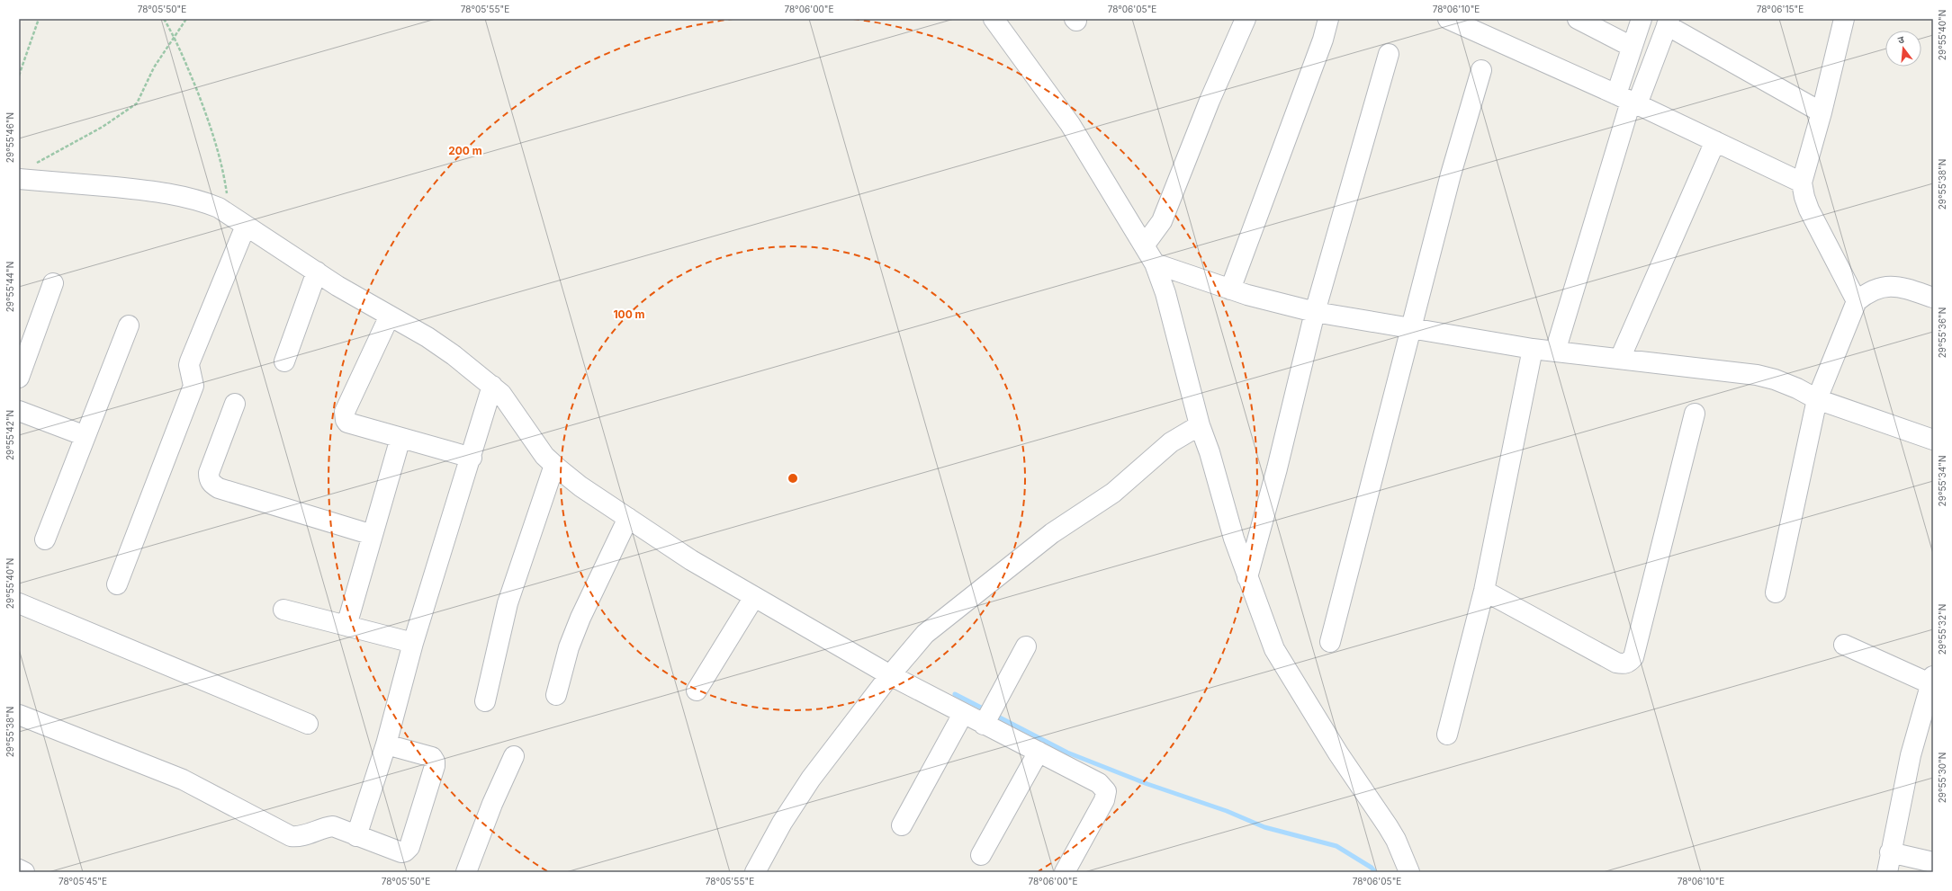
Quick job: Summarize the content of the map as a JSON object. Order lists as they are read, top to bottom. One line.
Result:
{"north":"top","coordinates":["78°05'50\"E","78°05'55\"E","78°06'00\"E","78°06'05\"E","78°06'10\"E","78°06'15\"E","29°55'40\"N","29°55'46\"N","29°55'38\"N","29°55'44\"N","29°55'36\"N","29°55'42\"N","29°55'34\"N","29°55'32\"N","29°55'30\"N","78°05'45\"E"],"rings":["200 m","100 m"]}
